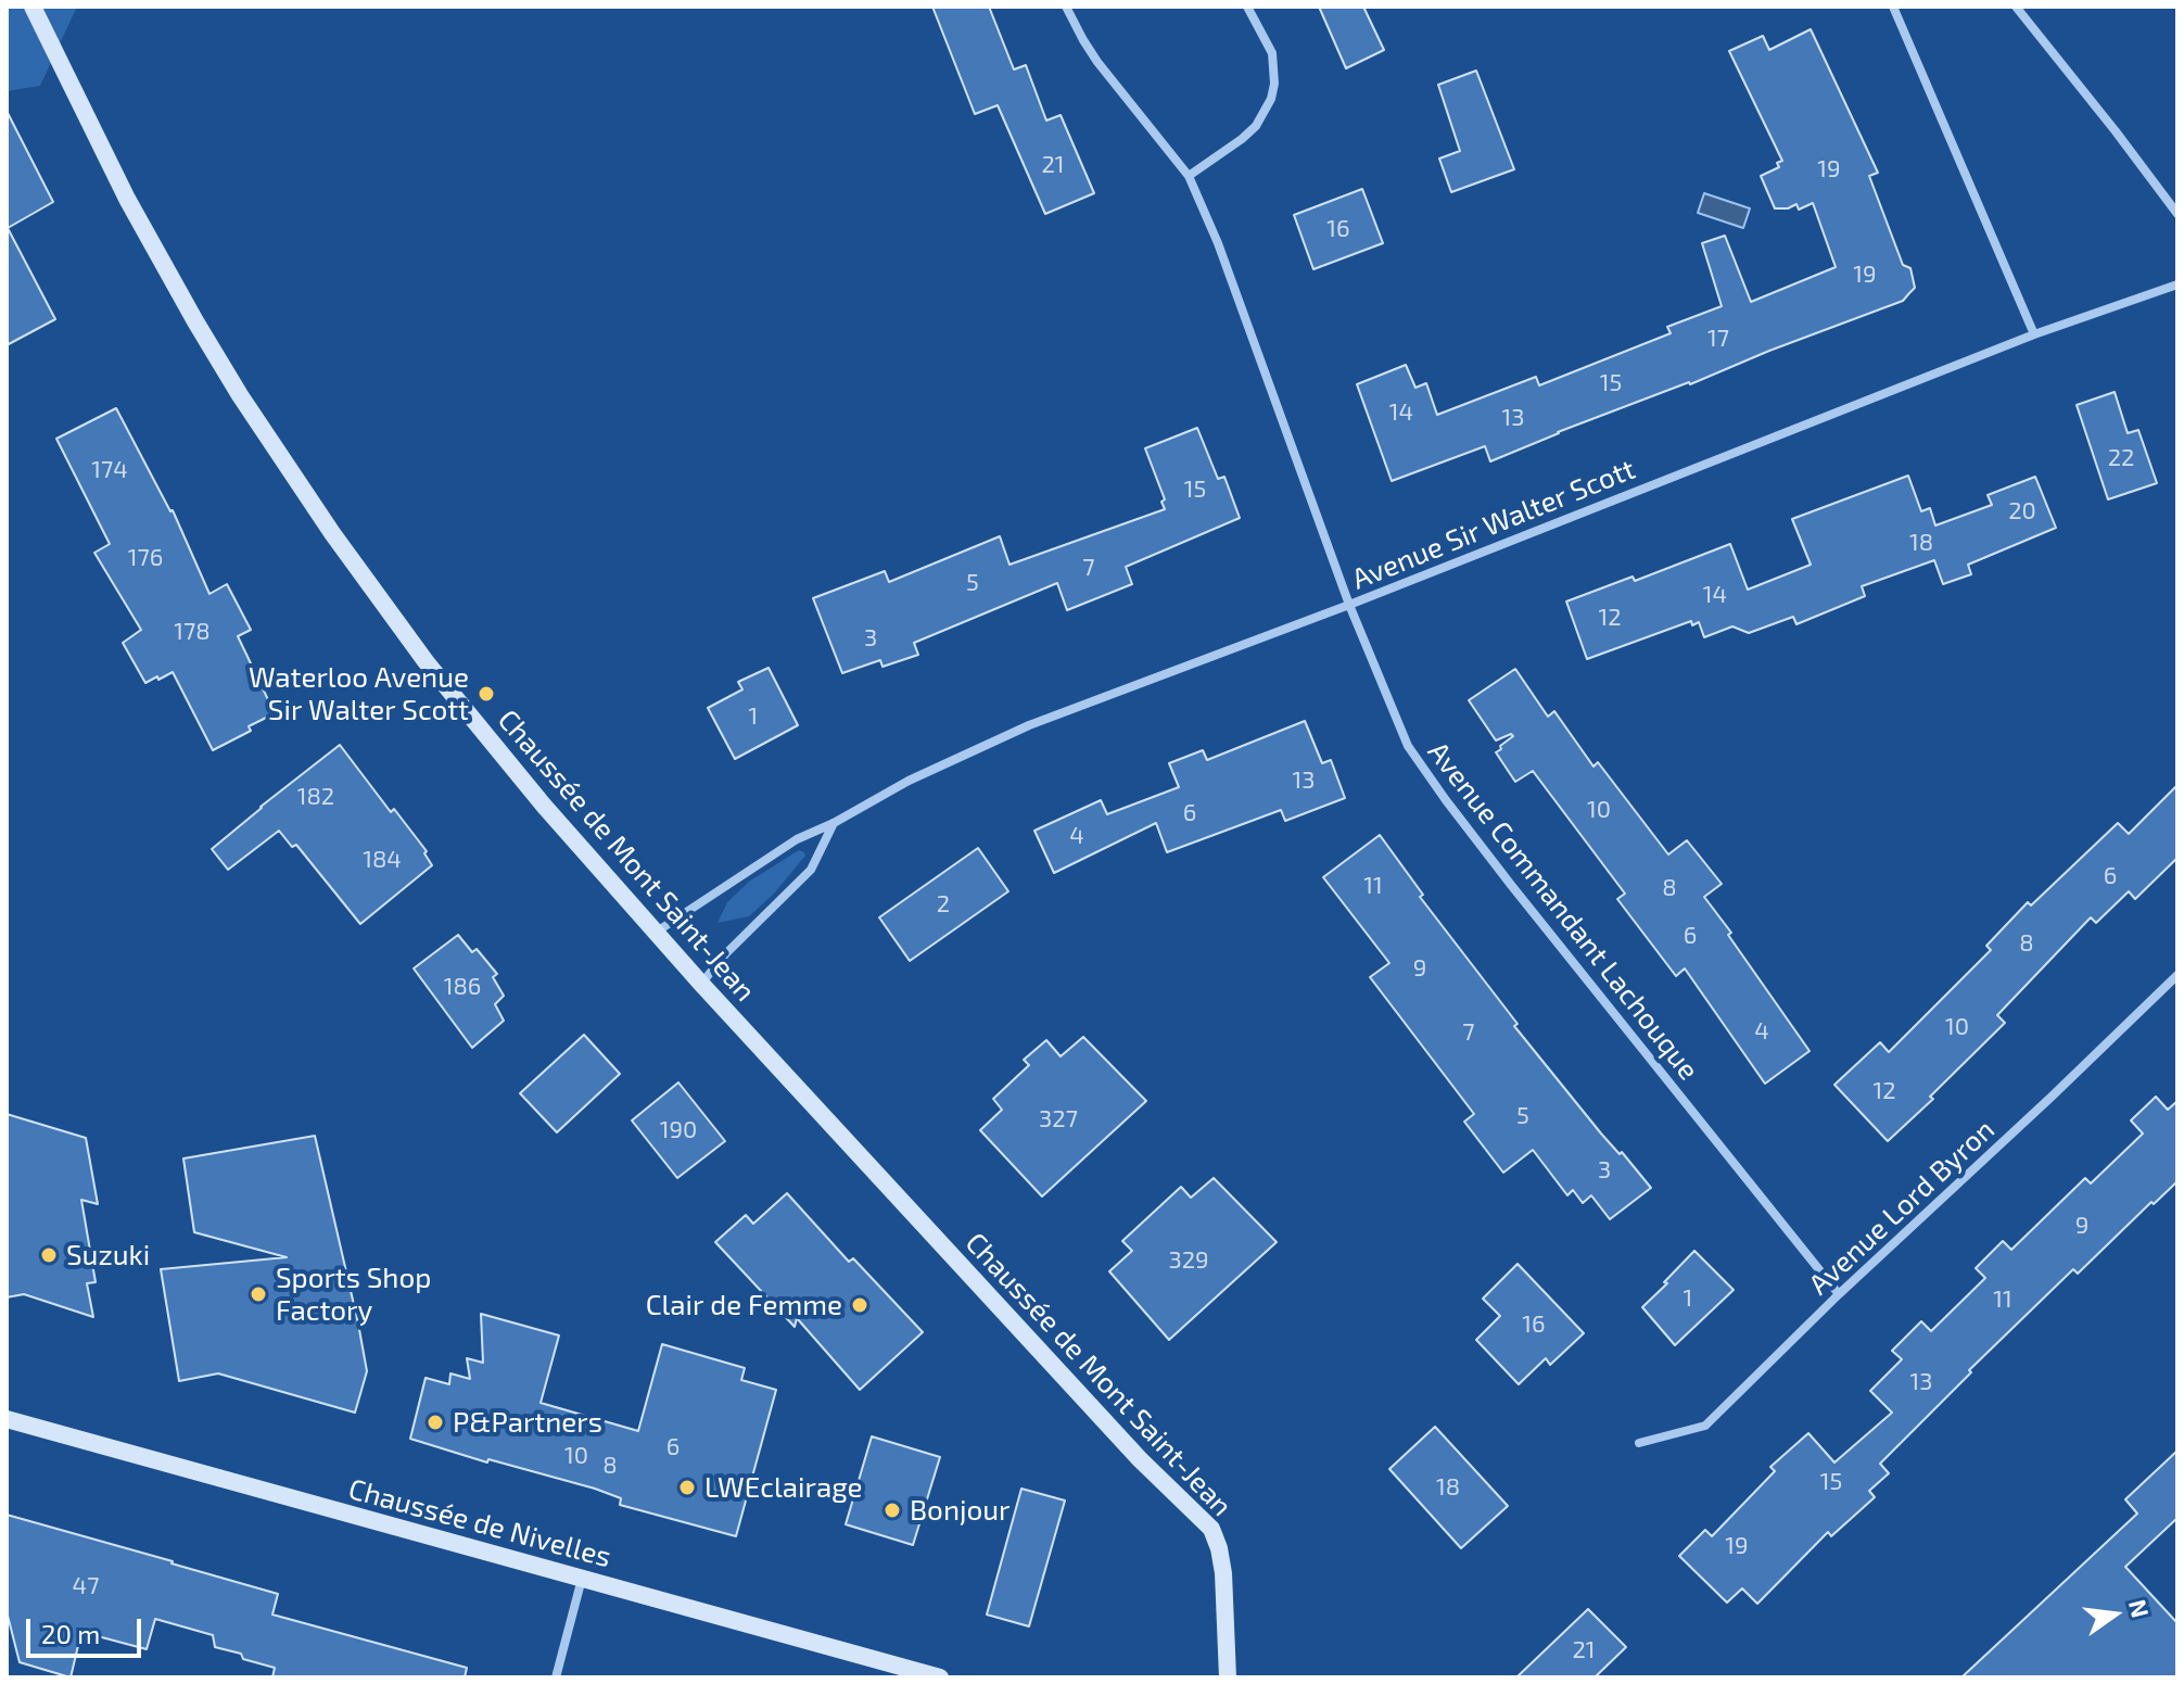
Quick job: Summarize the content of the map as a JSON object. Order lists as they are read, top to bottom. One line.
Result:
{"streets":{"street":["Avenue Sir Walter Scott","Chaussée de Mont Saint-Jean","Avenue Commandant Lachouque","Avenue Lord Byron","Chaussée de Nivelles"]},"crossings":[["Avenue Sir Walter Scott","Chaussée de Mont Saint-Jean"],["Avenue Sir Walter Scott","Avenue Commandant Lachouque"],["Avenue Commandant Lachouque","Avenue Lord Byron"]],"places":["Waterloo Avenue Sir Walter Scott","Suzuki","Sports Shop Factory","Clair de Femme","P&Partners","LWEclairage","Bonjour"],"house_numbers":["21","19","16","19","17","15","14","13","22","174","15","20","18","176","7","5","14","12","178","3","1","13","182","10","6","4","184","6","11","8","2","6","8","9","186","10","4","7","12","5","327","190","3","9","329","1","11","16","13","6","10","8","15","18","19","47","21"],"scale_bar":"20 m","north":"right"}
